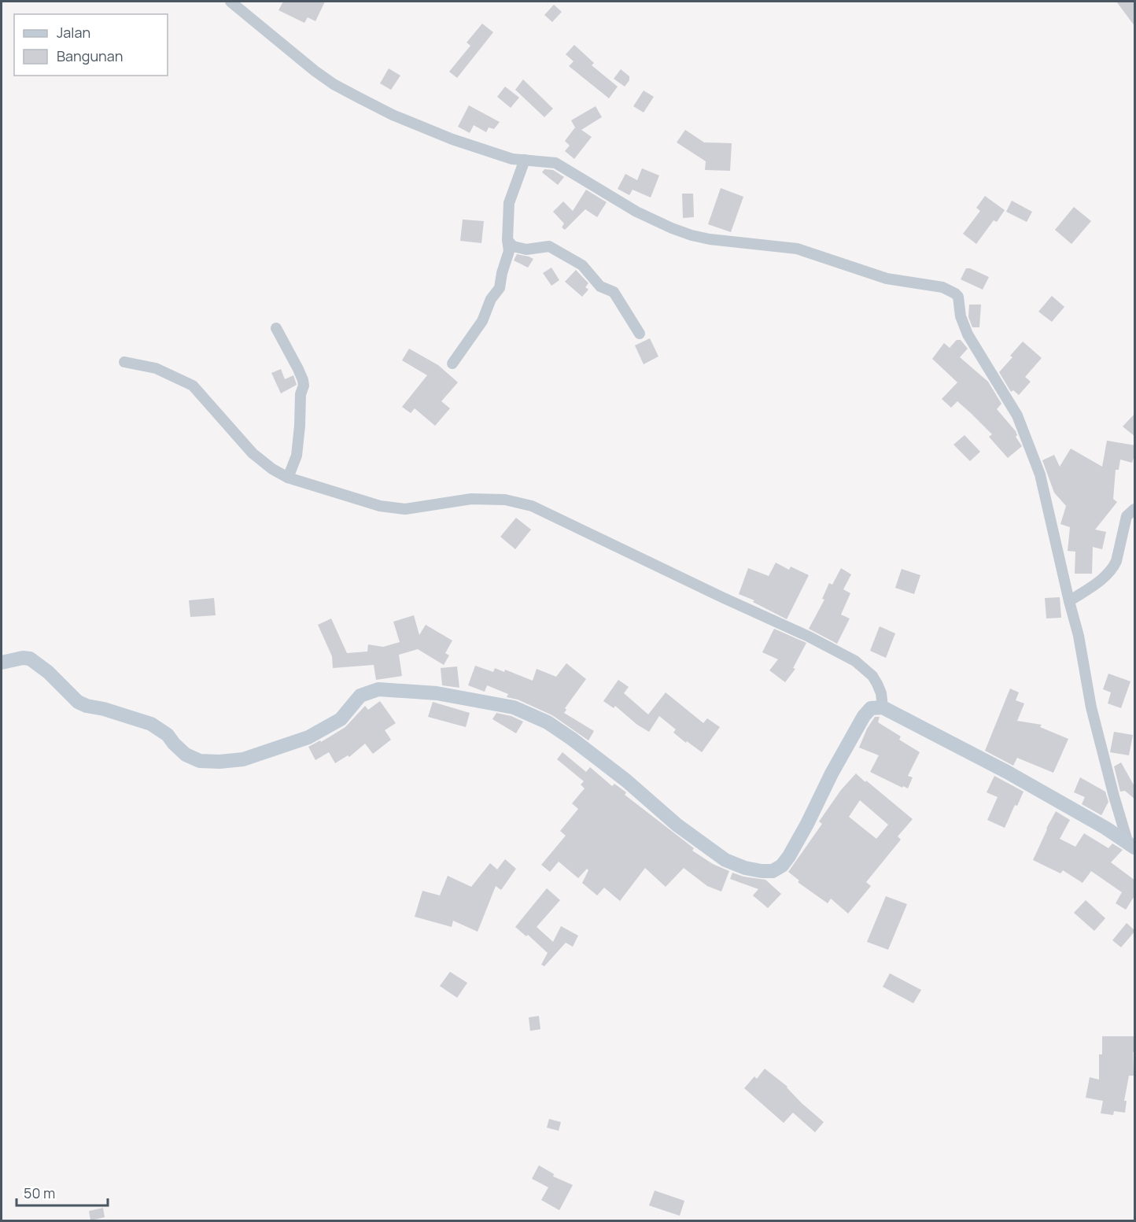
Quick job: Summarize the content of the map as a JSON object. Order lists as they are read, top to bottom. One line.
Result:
{"legend":["Jalan","Bangunan"],"scale_bar":"50 m"}
